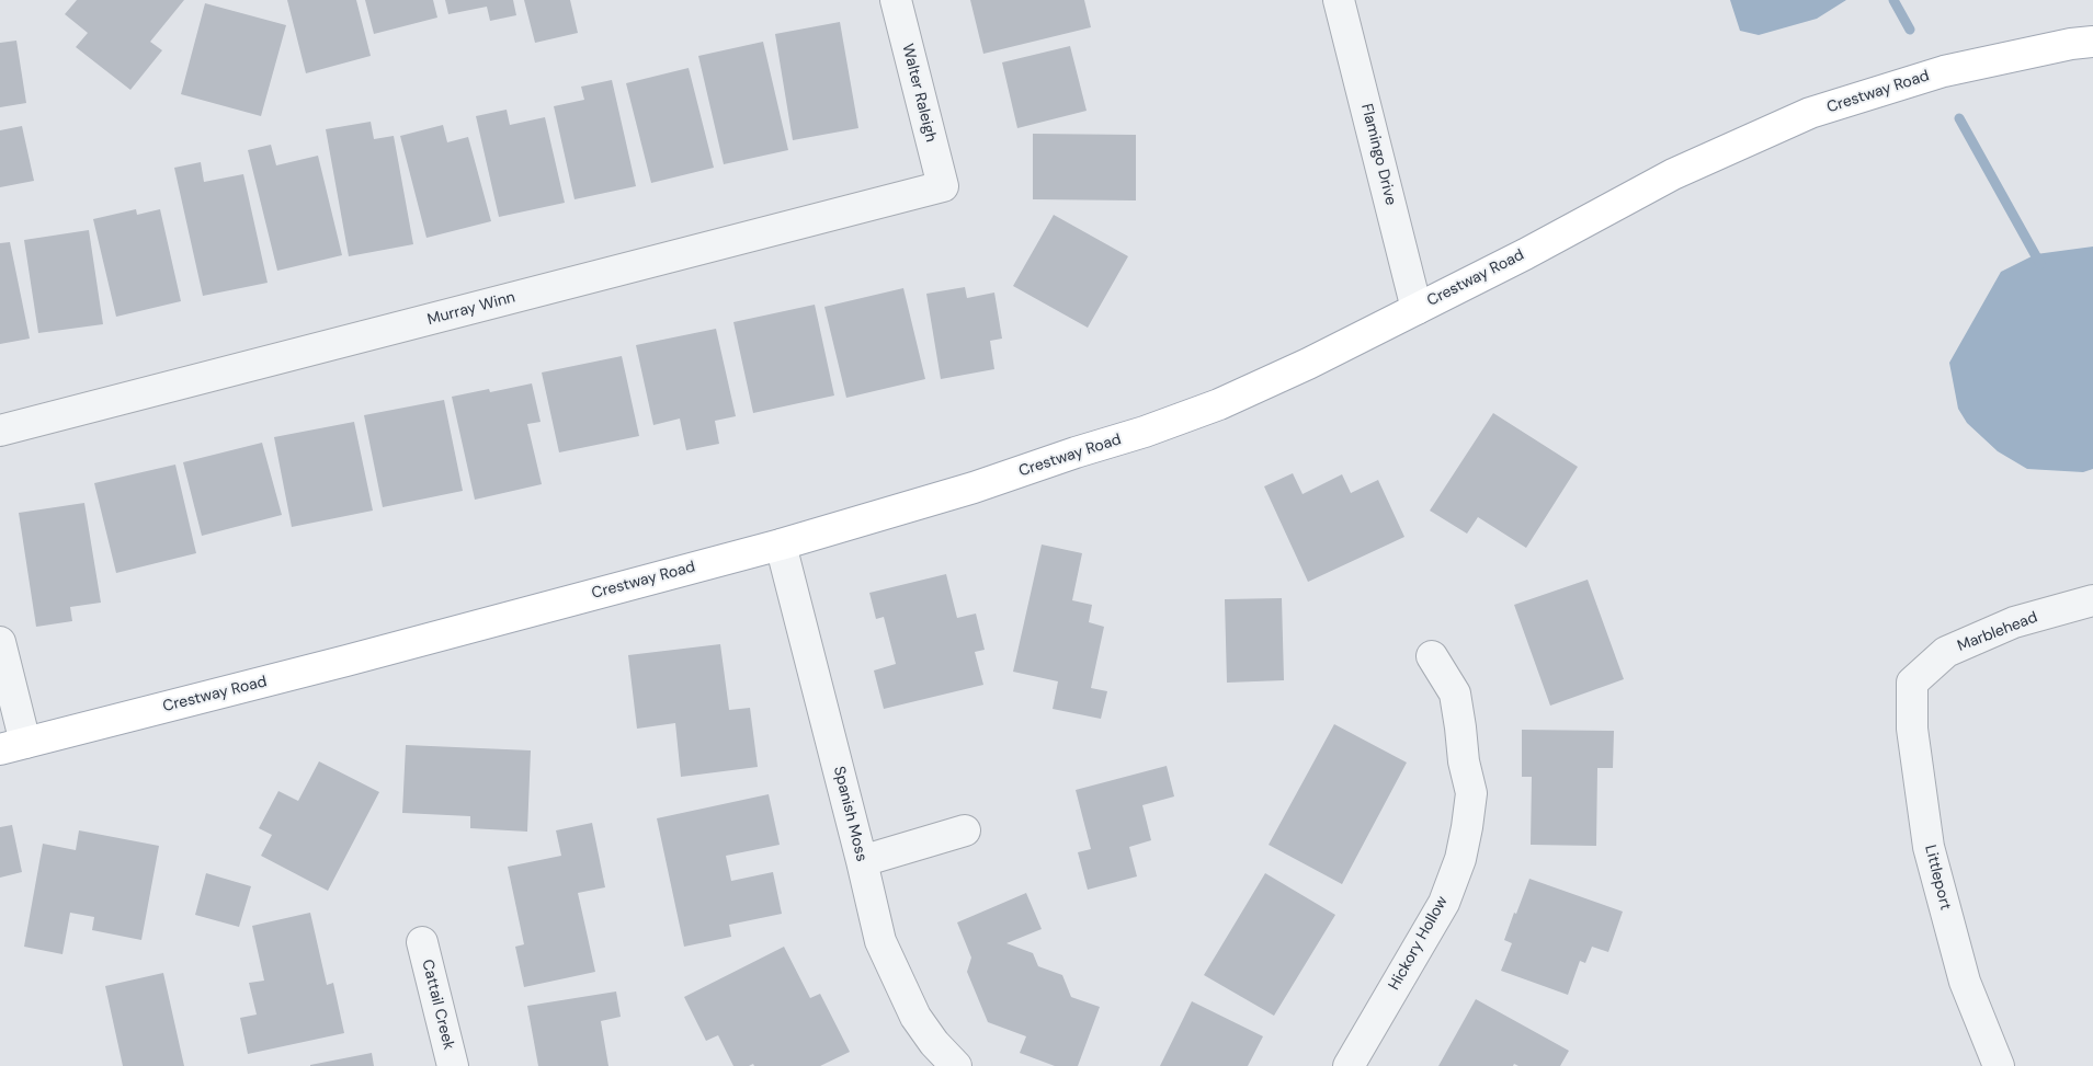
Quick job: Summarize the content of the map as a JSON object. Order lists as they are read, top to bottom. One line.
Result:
{"streets":{"main road":["Crestway Road"],"street":["Walter Raleigh","Flamingo Drive","Murray Winn","Marblehead","Spanish Moss","Littleport","Hickory Hollow","Cattail Creek"]},"crossings":[["Crestway Road","Flamingo Drive"],["Crestway Road","Spanish Moss"],["Walter Raleigh","Murray Winn"],["Marblehead","Littleport"]]}
